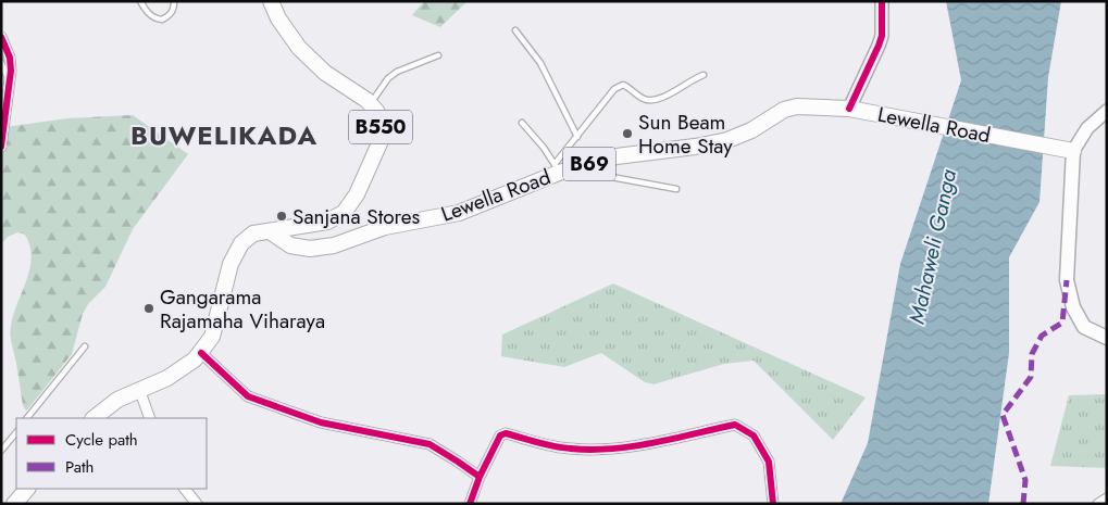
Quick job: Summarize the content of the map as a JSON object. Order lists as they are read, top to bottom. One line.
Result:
{"streets":{"main road":["Lewella Road","B550","B69"]},"crossings":[["Lewella Road","B550"]],"districts":["BUWELIKADA"],"water":["Mahaweli Ganga"],"places":["Sun Beam Home Stay","Sanjana Stores","Gangarama Rajamaha Viharaya"],"legend":["Cycle path","Path"]}
